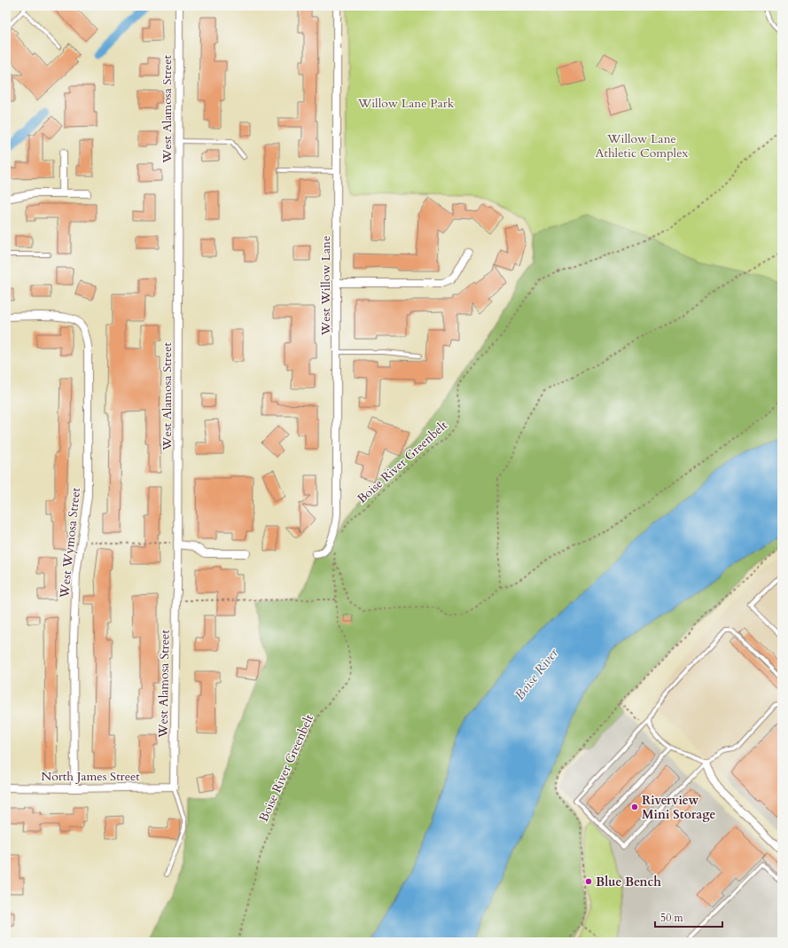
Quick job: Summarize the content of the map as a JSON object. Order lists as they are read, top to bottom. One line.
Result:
{"streets":{"street":["West Alamosa Street","West Willow Lane","West Wymosa Street","North James Street"],"path":["Boise River Greenbelt"]},"crossings":[["West Alamosa Street","North James Street"],["West Wymosa Street","North James Street"]],"water":["Boise River"],"parks":["Willow Lane Park","Willow Lane Athletic Complex"],"places":["Riverview Mini Storage","Blue Bench"],"scale_bar":"50 m"}
